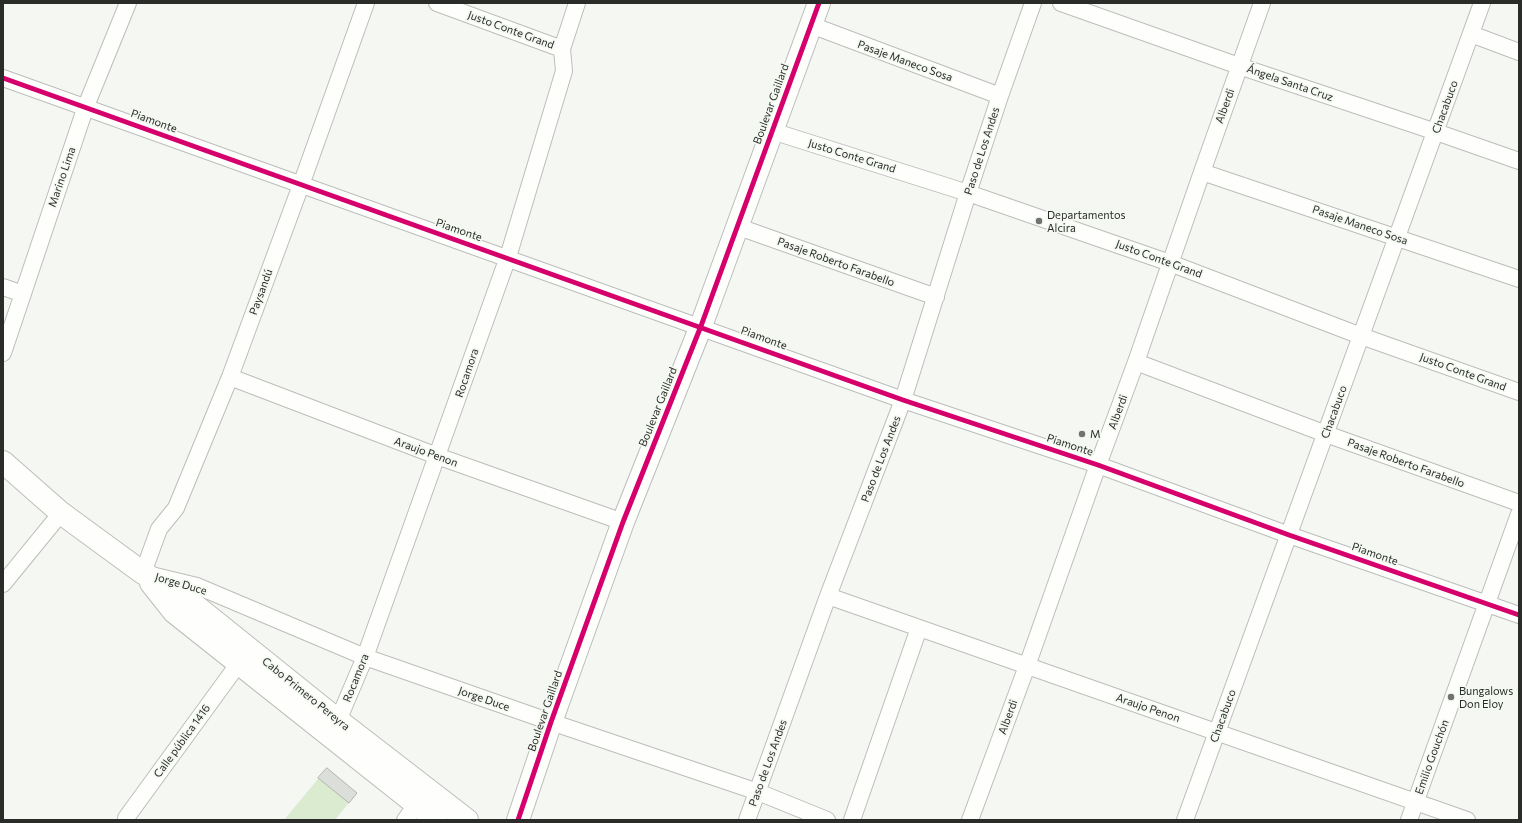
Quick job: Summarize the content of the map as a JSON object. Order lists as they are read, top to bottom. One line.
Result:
{"streets":{"street":["Justo Conte Grand","Pasaje Maneco Sosa","Ángela Santa Cruz","Boulevar Gaillard","Alberdi","Chacabuco","Piamonte","Paso de Los Andes","Marino Lima","Pasaje Roberto Farabello","Paysandú","Rocamora","Araujo Penon","Jorge Duce","Cabo Primero Pereyra","Calle pública 1416","Emilio Gouchón"]},"crossings":[["Justo Conte Grand","Boulevar Gaillard"],["Justo Conte Grand","Alberdi"],["Justo Conte Grand","Chacabuco"],["Justo Conte Grand","Paso de Los Andes"],["Justo Conte Grand","Rocamora"],["Pasaje Maneco Sosa","Boulevar Gaillard"],["Pasaje Maneco Sosa","Alberdi"],["Pasaje Maneco Sosa","Chacabuco"],["Pasaje Maneco Sosa","Paso de Los Andes"],["Ángela Santa Cruz","Alberdi"],["Ángela Santa Cruz","Chacabuco"],["Boulevar Gaillard","Piamonte"],["Boulevar Gaillard","Pasaje Roberto Farabello"],["Boulevar Gaillard","Araujo Penon"],["Boulevar Gaillard","Jorge Duce"],["Alberdi","Piamonte"],["Alberdi","Pasaje Roberto Farabello"],["Alberdi","Araujo Penon"],["Chacabuco","Piamonte"],["Chacabuco","Pasaje Roberto Farabello"],["Chacabuco","Araujo Penon"],["Piamonte","Paso de Los Andes"],["Piamonte","Marino Lima"],["Piamonte","Paysandú"],["Piamonte","Rocamora"],["Piamonte","Emilio Gouchón"],["Paso de Los Andes","Pasaje Roberto Farabello"],["Paso de Los Andes","Araujo Penon"],["Paso de Los Andes","Jorge Duce"],["Paysandú","Araujo Penon"],["Paysandú","Jorge Duce"],["Paysandú","Cabo Primero Pereyra"],["Rocamora","Araujo Penon"],["Rocamora","Jorge Duce"],["Rocamora","Cabo Primero Pereyra"],["Araujo Penon","Emilio Gouchón"],["Jorge Duce","Cabo Primero Pereyra"],["Cabo Primero Pereyra","Calle pública 1416"]],"places":["Departamentos Alcira","M","Bungalows Don Eloy"]}
